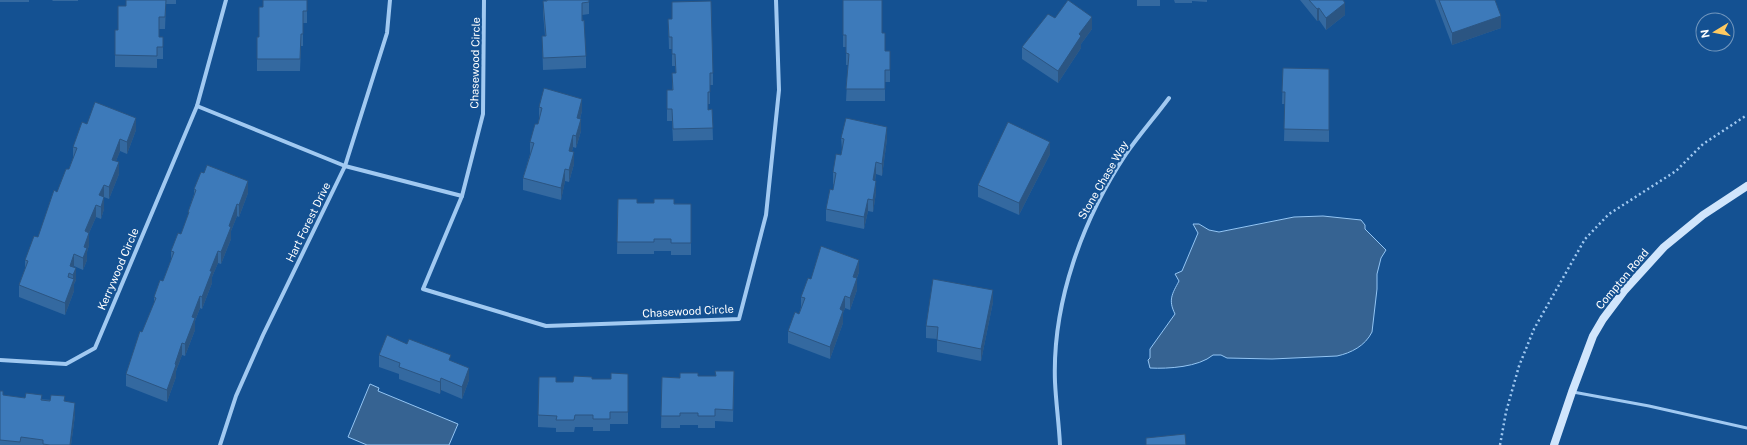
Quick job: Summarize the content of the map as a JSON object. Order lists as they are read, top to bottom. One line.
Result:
{"streets":{"main road":["Compton Road"],"street":["Chasewood Circle","Stone Chase Way","Hart Forest Drive","Kerrywood Circle"]},"north":"left"}
